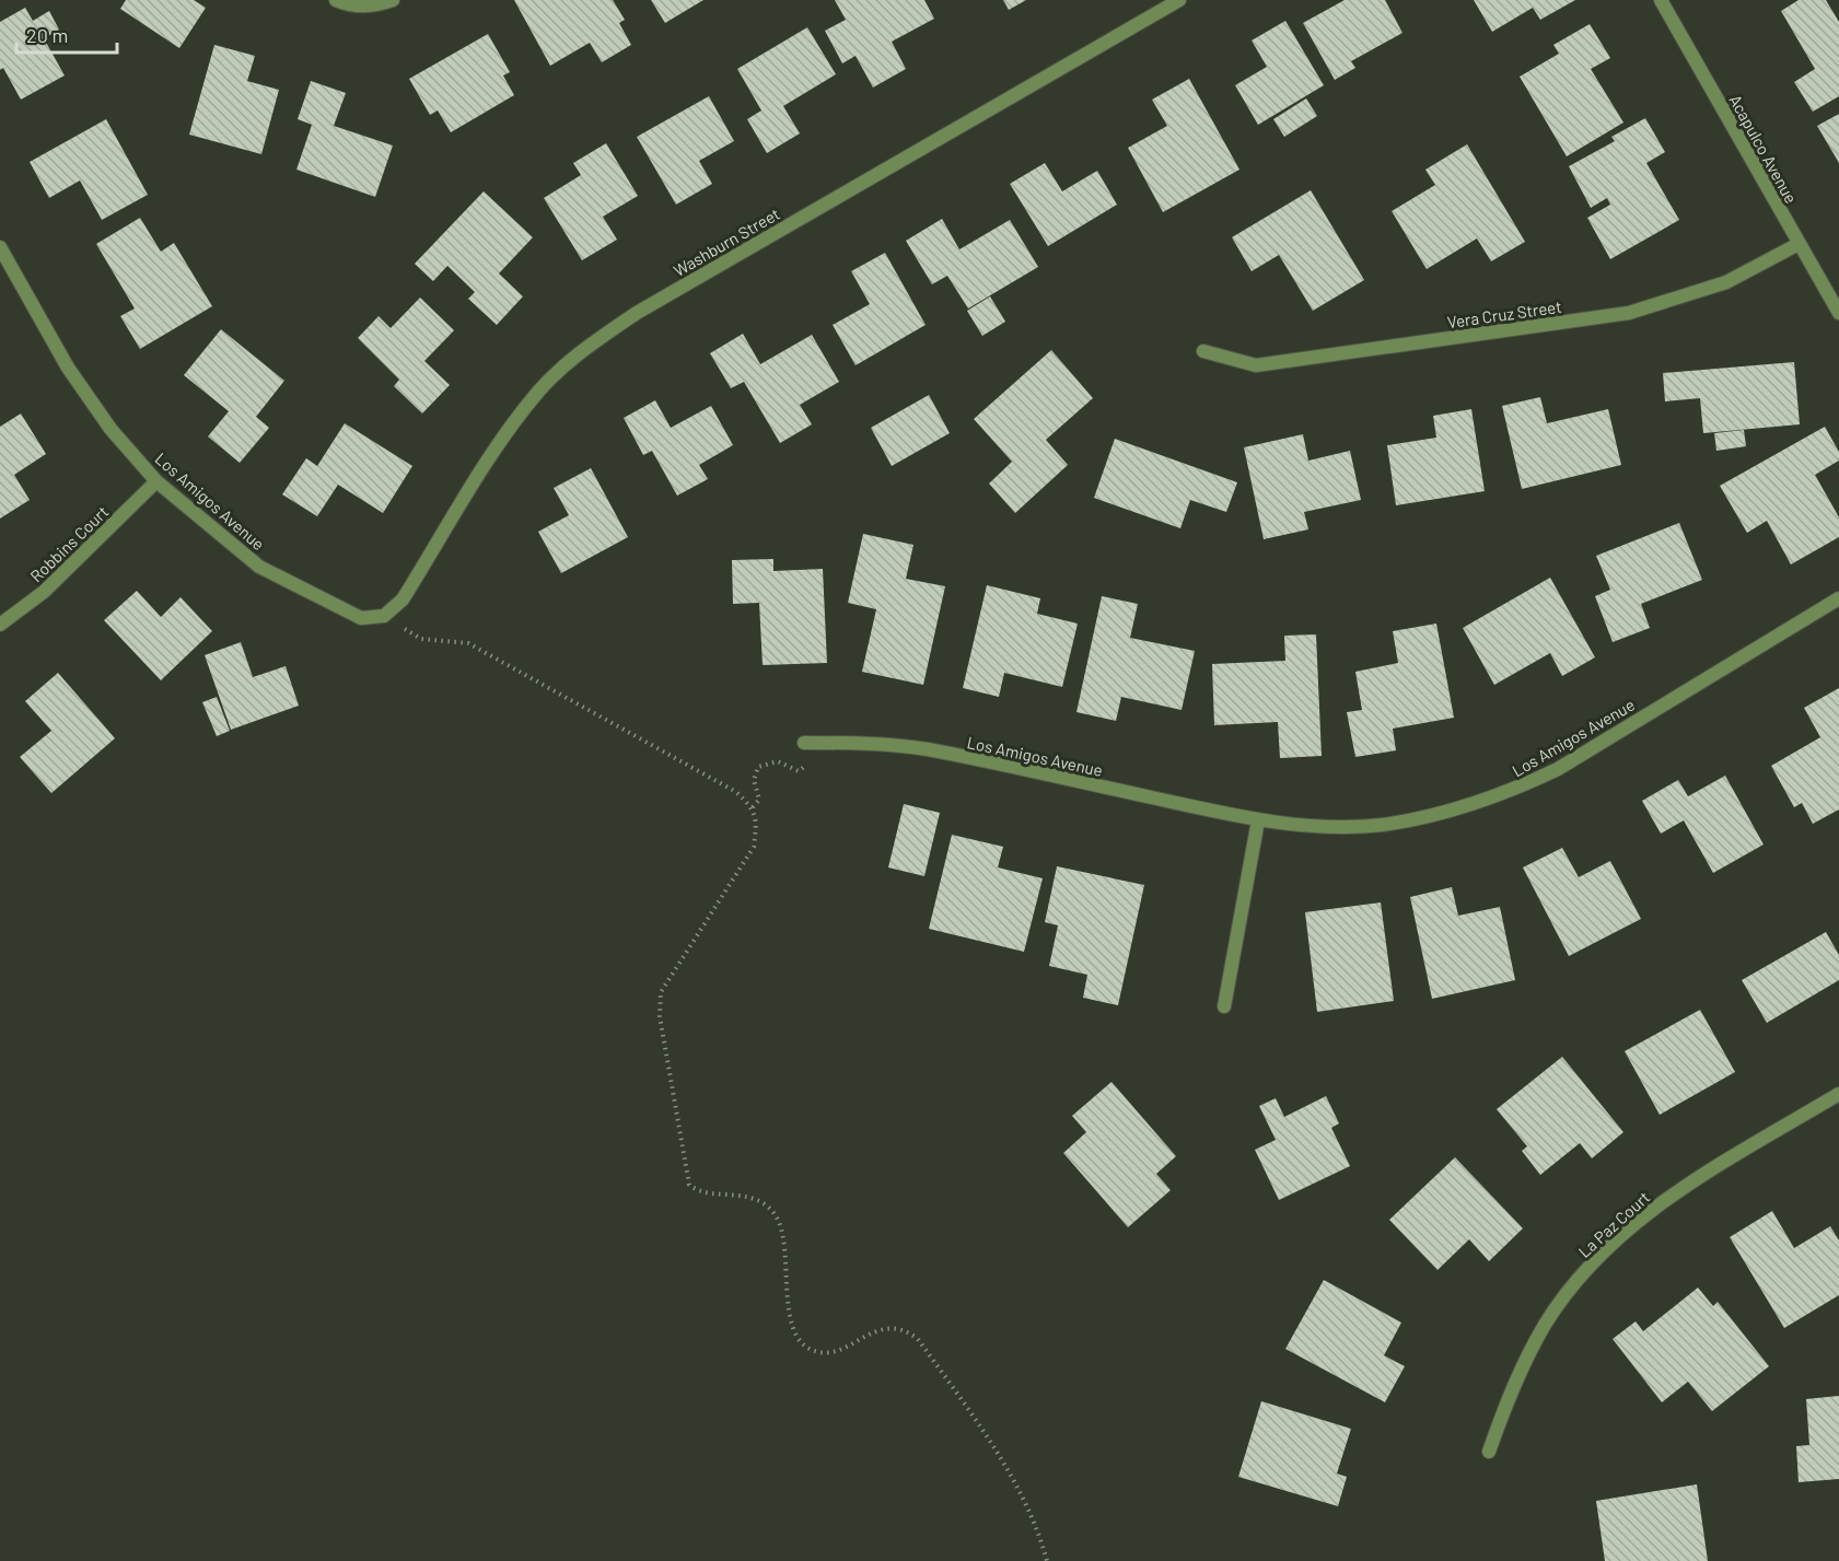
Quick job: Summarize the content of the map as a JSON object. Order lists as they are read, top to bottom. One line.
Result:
{"streets":{"street":["Acapulco Avenue","Washburn Street","Vera Cruz Street","Los Amigos Avenue","Robbins Court","La Paz Court"]},"crossings":[["Acapulco Avenue","Vera Cruz Street"],["Washburn Street","Los Amigos Avenue"],["Los Amigos Avenue","Robbins Court"]],"scale_bar":"20 m"}
